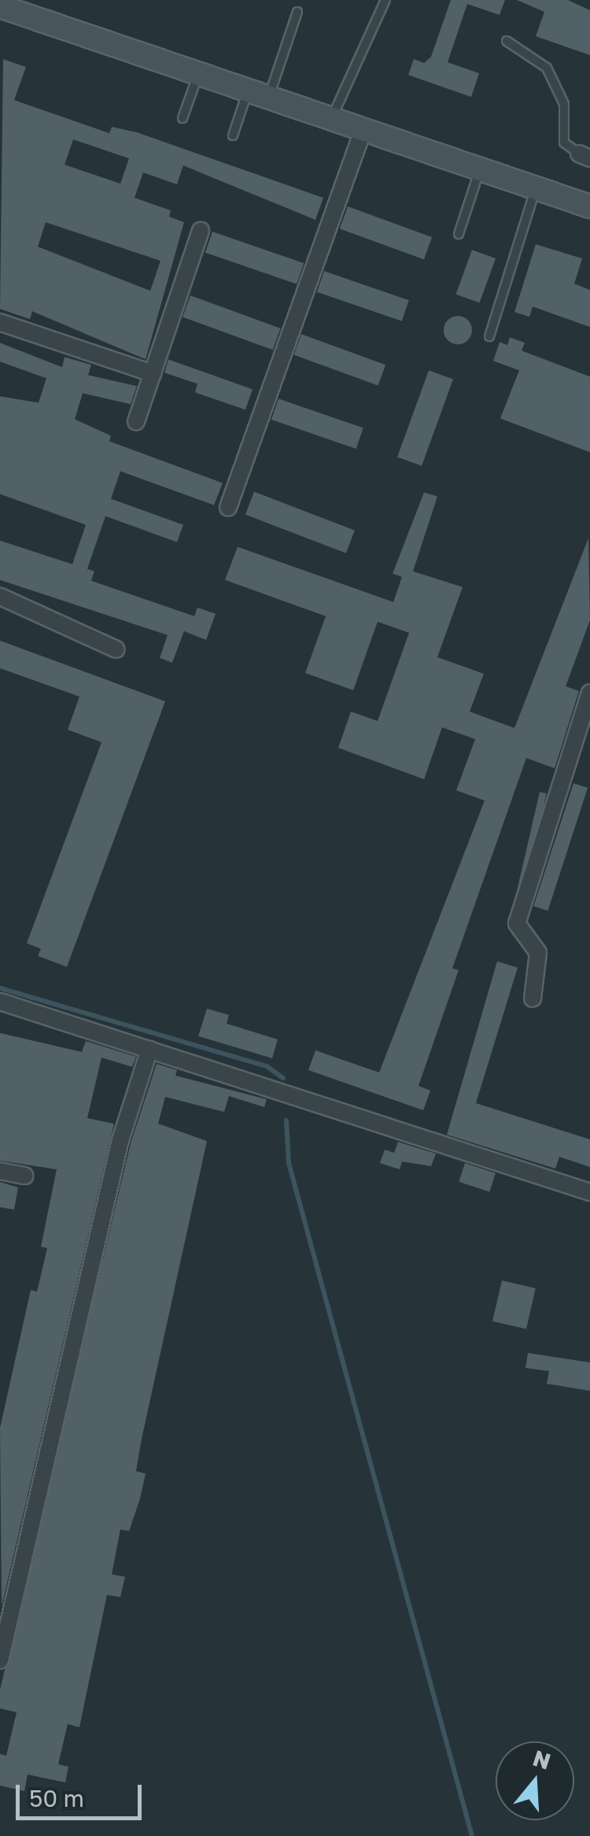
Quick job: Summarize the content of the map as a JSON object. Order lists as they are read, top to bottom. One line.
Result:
{"scale_bar":"50 m","north":"top"}
